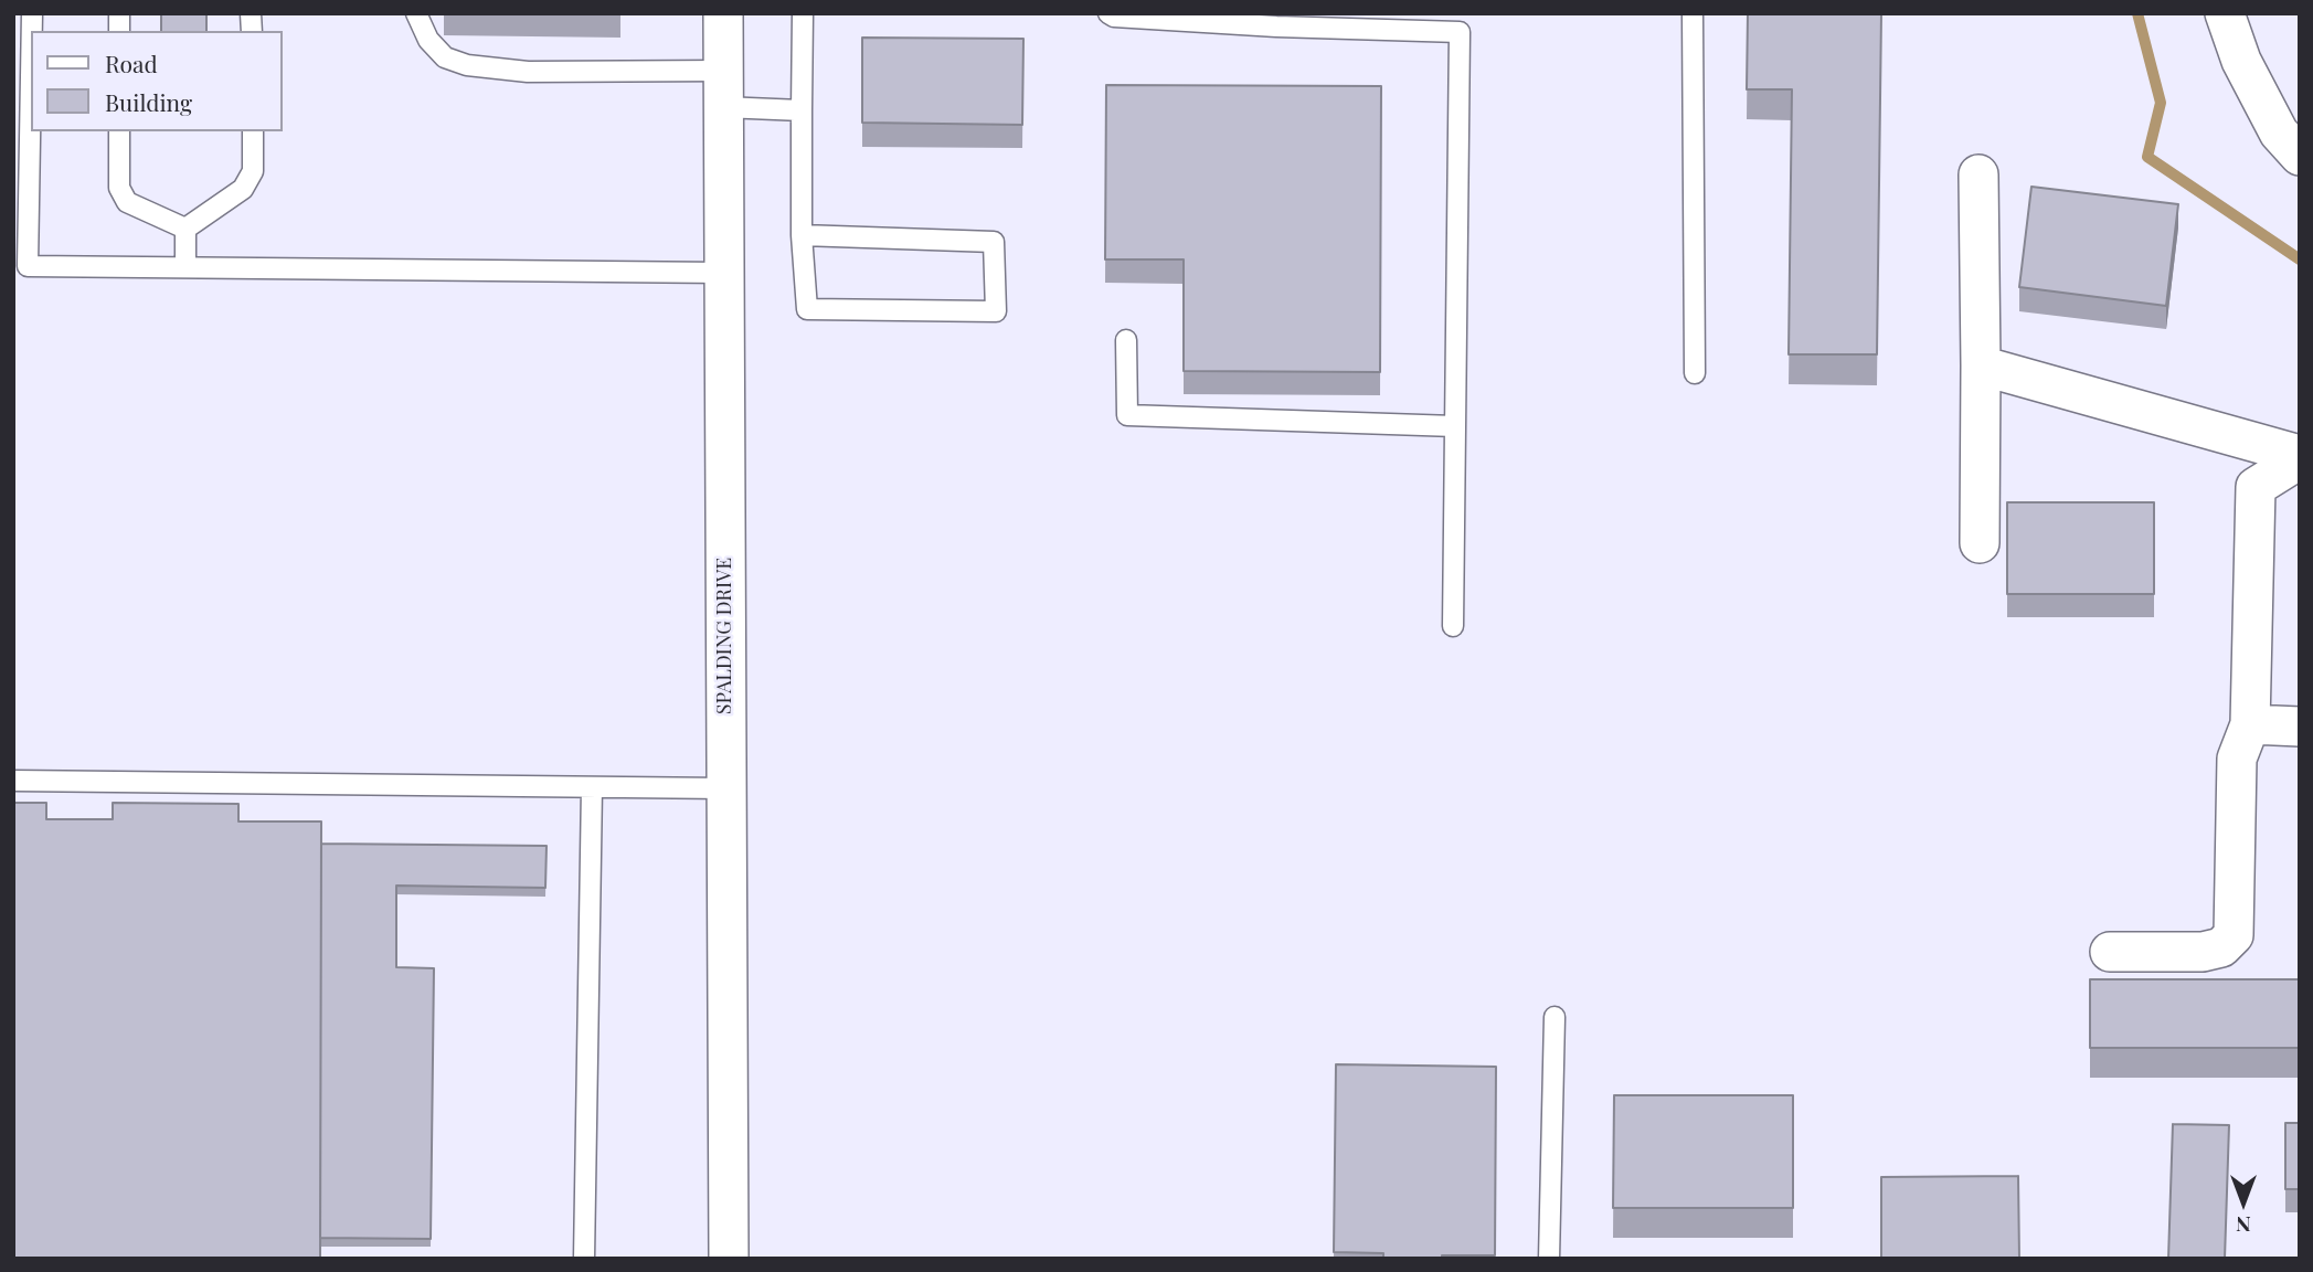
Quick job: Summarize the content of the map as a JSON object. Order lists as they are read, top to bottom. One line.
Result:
{"streets":{"street":["SPALDING DRIVE"]},"legend":["Road","Building"],"north":"bottom"}
